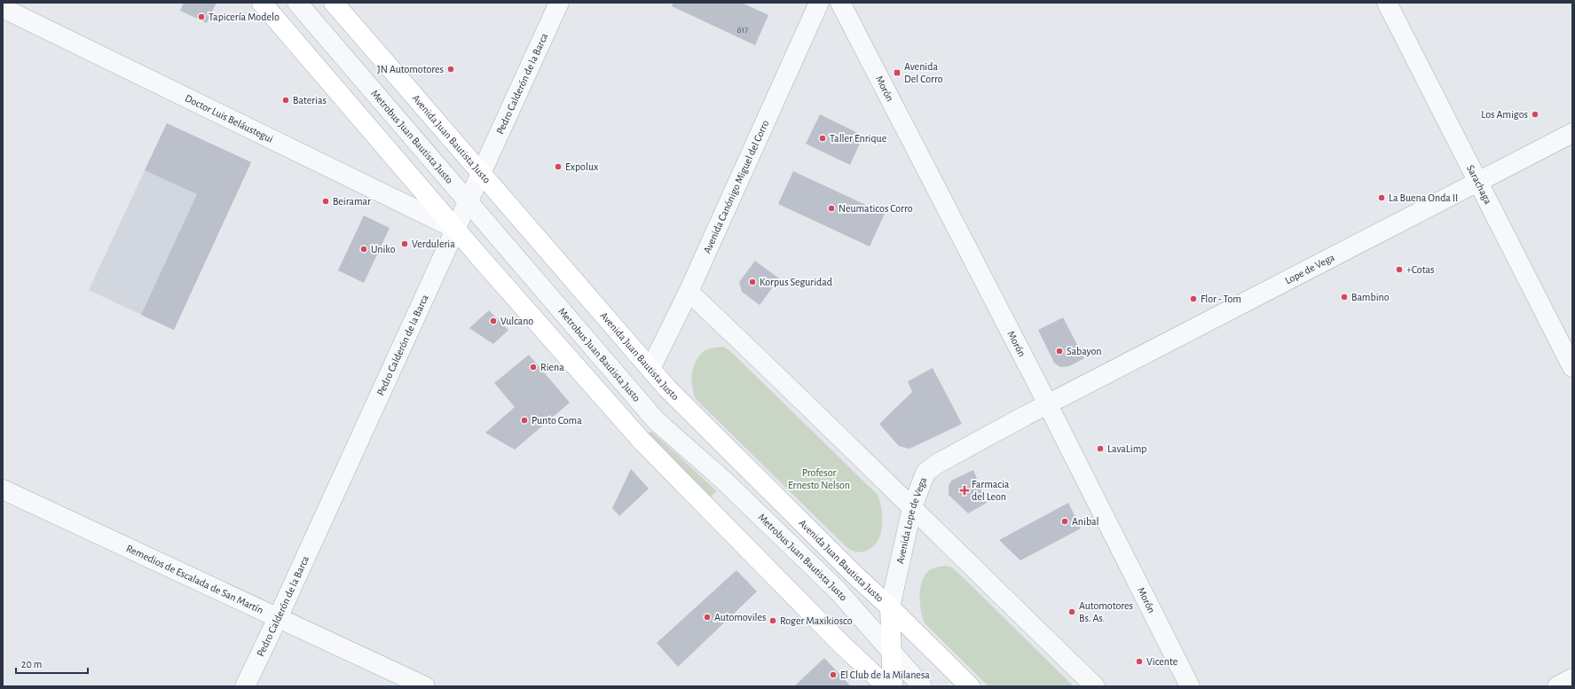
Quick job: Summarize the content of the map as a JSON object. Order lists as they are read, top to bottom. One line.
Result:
{"streets":{"main road":["Avenida Juan Bautista Justo","Avenida Lope de Vega"],"street":["Pedro Calderón de la Barca","Morón","Doctor Luis Beláustegui","Metrobus Juan Bautista Justo","Sarachaga","Avenida Canónigo Miguel del Corro","Lope de Vega","Remedios de Escalada de San Martín"]},"crossings":[["Pedro Calderón de la Barca","Doctor Luis Beláustegui"],["Pedro Calderón de la Barca","Metrobus Juan Bautista Justo"],["Pedro Calderón de la Barca","Avenida Juan Bautista Justo"],["Pedro Calderón de la Barca","Remedios de Escalada de San Martín"],["Morón","Lope de Vega"],["Morón","Avenida Lope de Vega"],["Metrobus Juan Bautista Justo","Avenida Lope de Vega"],["Avenida Juan Bautista Justo","Avenida Canónigo Miguel del Corro"],["Avenida Juan Bautista Justo","Avenida Lope de Vega"],["Sarachaga","Lope de Vega"],["Lope de Vega","Avenida Lope de Vega"]],"parks":["Profesor Ernesto Nelson"],"places":{"other":["Tapicería Modelo","JN Automotores","Baterias","Los Amigos","Taller Enrique","Expolux","La Buena Onda II","Beiramar","Neumaticos Corro","Verduleria","Uniko","+Cotas","Korpus Seguridad","Bambino","Flor - Tom","Vulcano","Sabayon","Riena","Punto Coma","LavaLimp","Anibal","Automotores Bs. As.","Automoviles","Roger Maxikiosco","Vicente","El Club de la Milanesa"],"transit":["Avenida Del Corro"],"health":["Farmacia del Leon"]},"house_numbers":["617"],"scale_bar":"20 m"}
